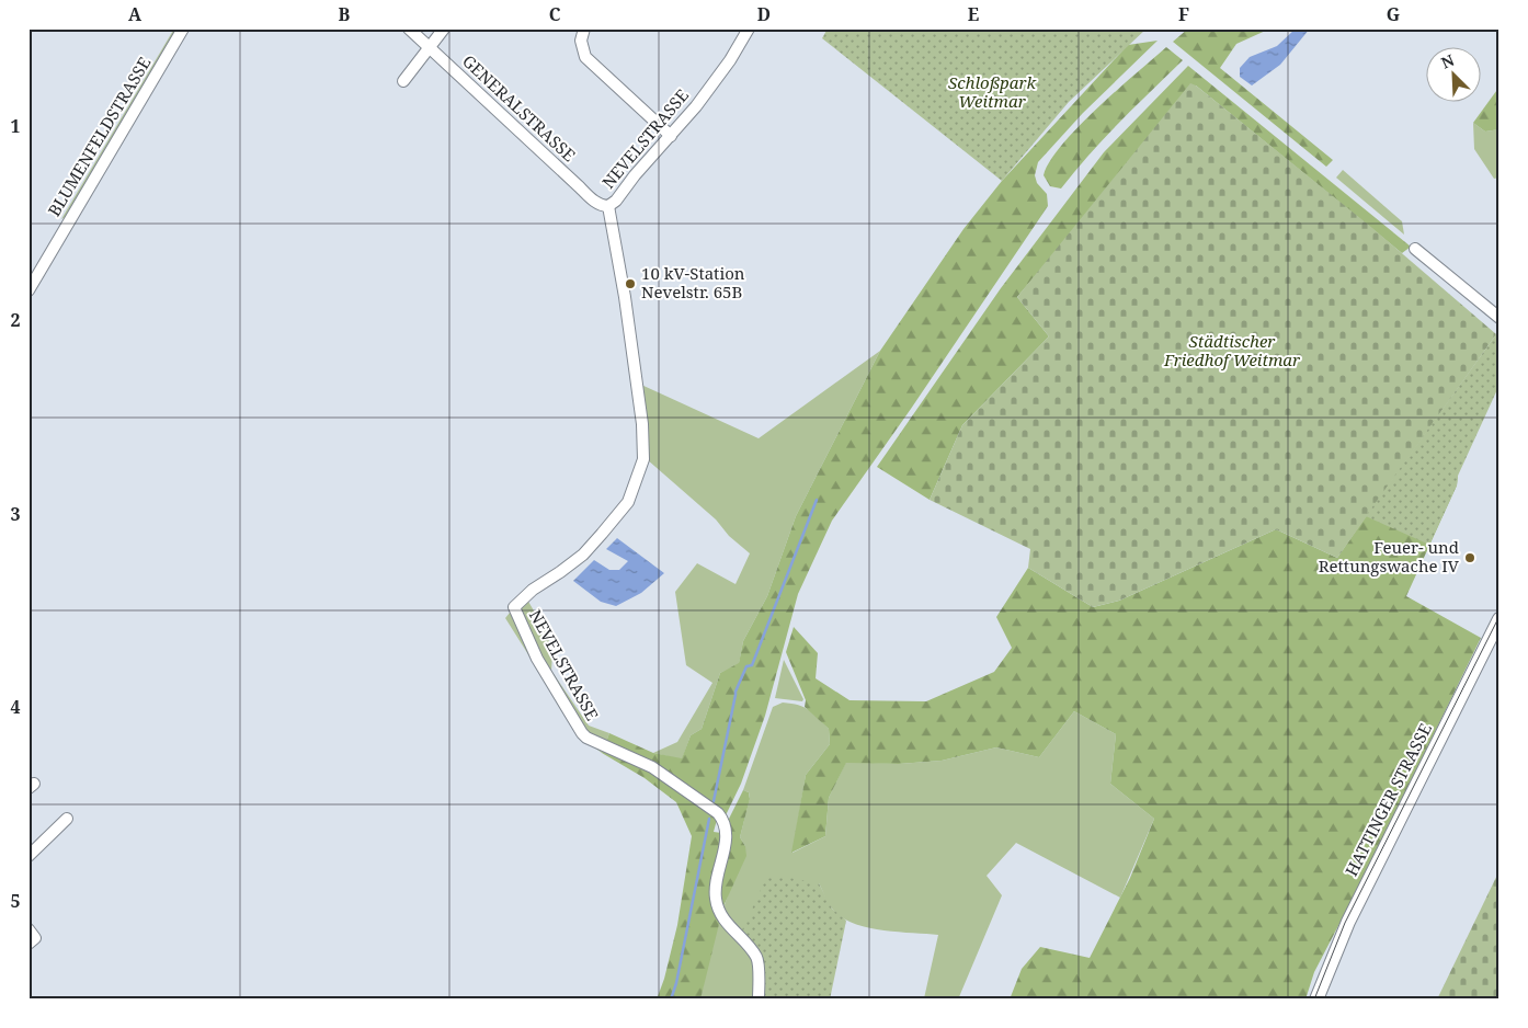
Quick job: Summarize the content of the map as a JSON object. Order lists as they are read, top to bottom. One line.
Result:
{"streets":{"main road":["HATTINGER STRASSE"],"street":["GENERALSTRASSE","BLUMENFELDSTRASSE","NEVELSTRASSE"]},"crossings":[["GENERALSTRASSE","NEVELSTRASSE"]],"parks":["Schloßpark Weitmar","Städtischer Friedhof Weitmar"],"places":["10 kV-Station Nevelstr. 65B","Feuer- und Rettungswache IV"],"north":"top left","grid":{"columns":["A","B","C","D","E","F","G"],"rows":["1","2","3","4","5"]}}
